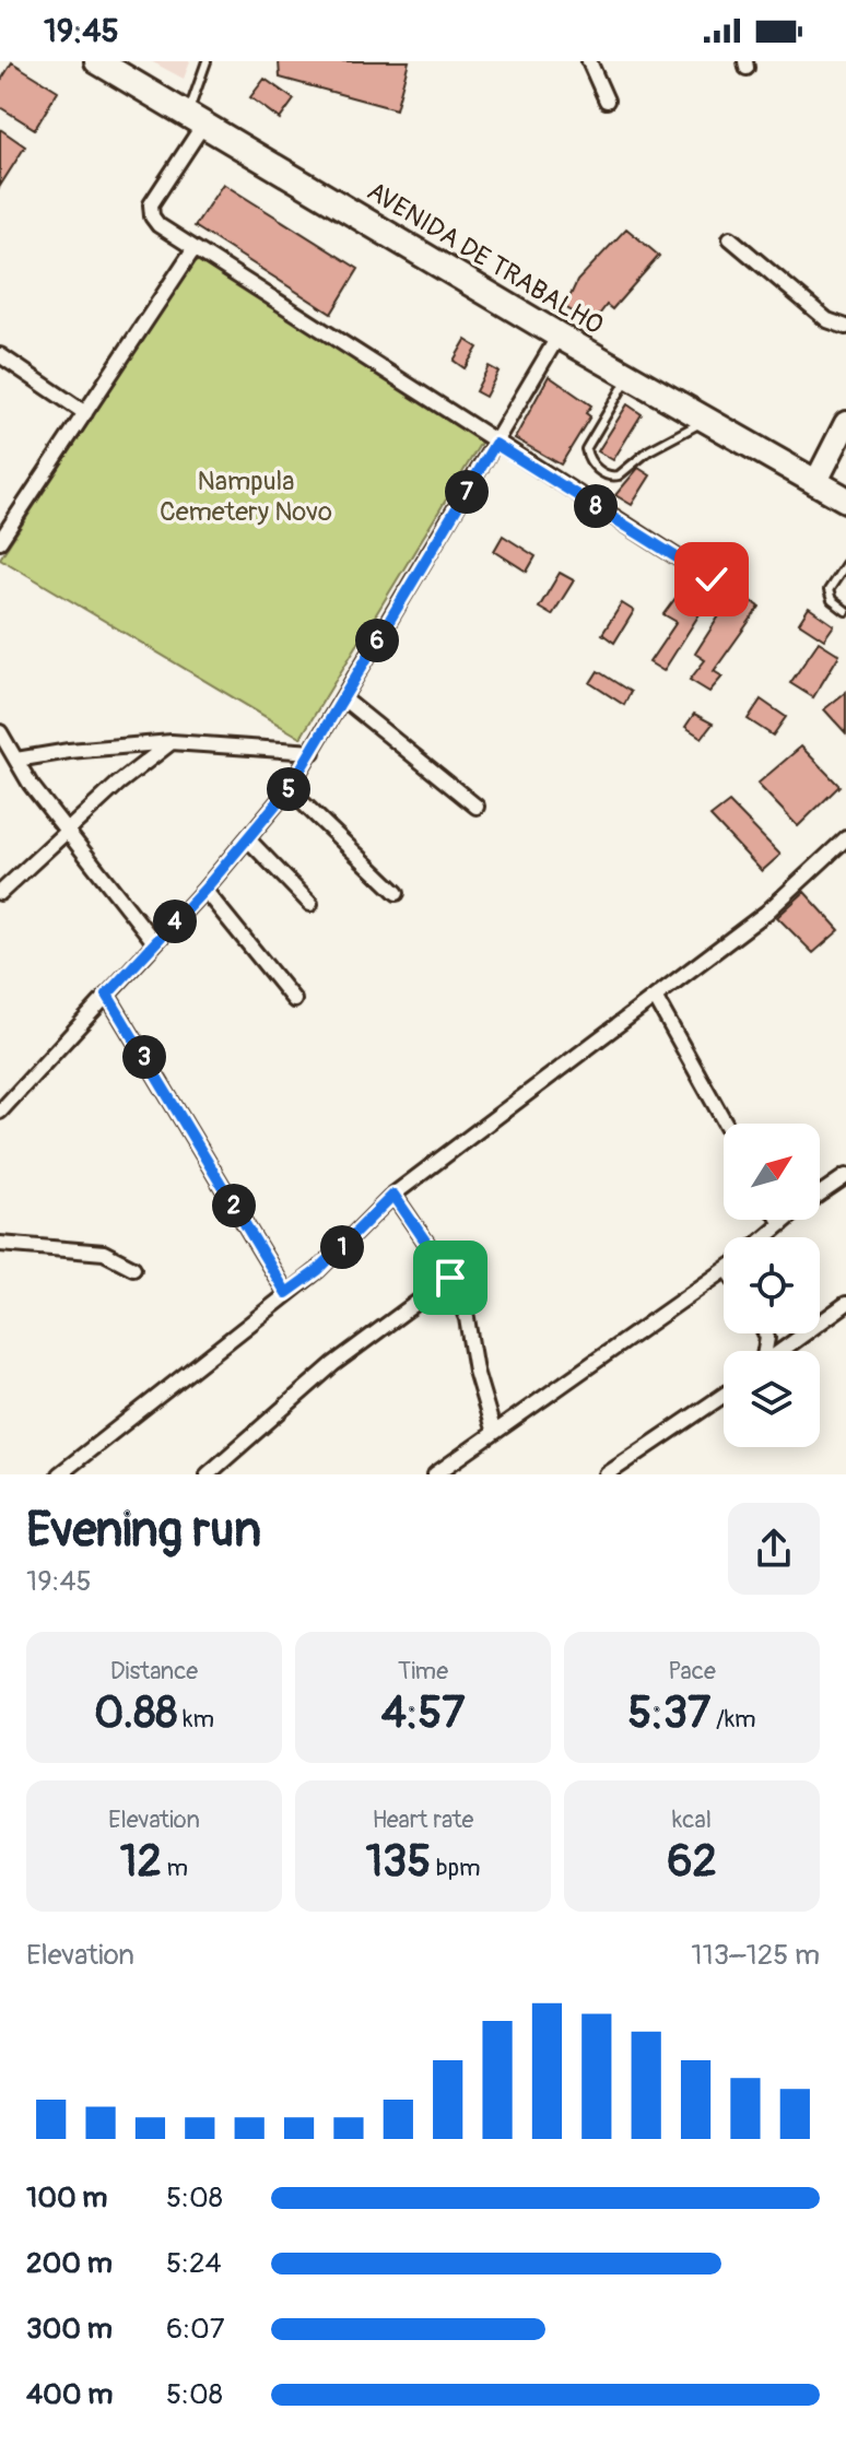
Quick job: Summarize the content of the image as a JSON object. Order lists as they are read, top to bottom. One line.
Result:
{"streets":{"highway":["AVENIDA DE TRABALHO"]},"parks":["Nampula Cemetery Novo"],"north":"top right","page":{"status":"19:45","pins":["7","8","6","5","4","3","2","1"],"heading":["Evening run","19:45"],"stats":[["Distance","0.88 km"],["Time","4:57"],["Pace","5:37 /km"],["Elevation","12 m"],["Heart rate","135 bpm"],["kcal","62"]],"chart":["Elevation","113–125 m"],"list":[{"name":"100 m","note":"5:08"},{"name":"200 m","note":"5:24"},{"name":"300 m","note":"6:07"},{"name":"400 m","note":"5:08"}]}}
